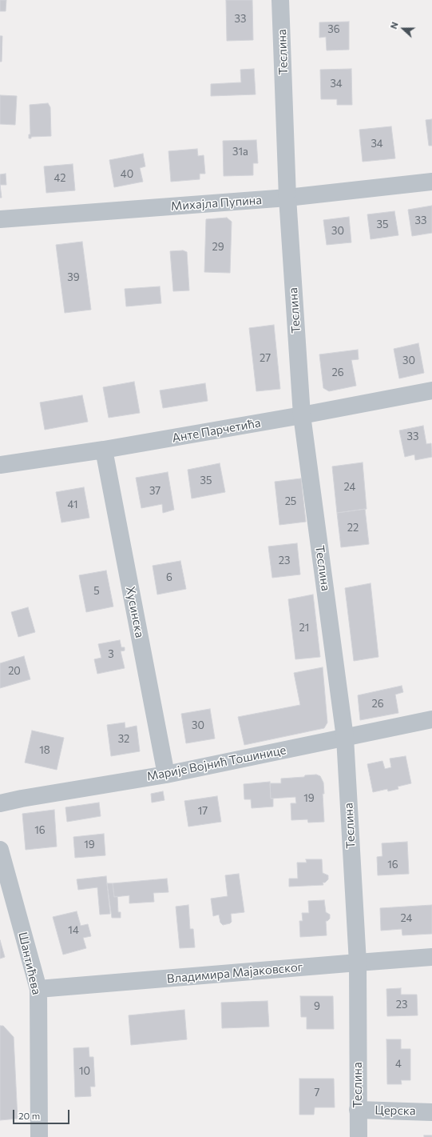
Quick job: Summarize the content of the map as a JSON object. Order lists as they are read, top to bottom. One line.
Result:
{"streets":{"street":["Теслина","Михајла Пупина","Анте Парчетића","Хусинска","Марије Војнић Тошинице","Шантићева","Владимира Мајаковског","Церска"]},"crossings":[["Теслина","Михајла Пупина"],["Теслина","Анте Парчетића"],["Теслина","Марије Војнић Тошинице"],["Теслина","Владимира Мајаковског"],["Теслина","Церска"],["Анте Парчетића","Хусинска"],["Хусинска","Марије Војнић Тошинице"],["Шантићева","Владимира Мајаковског"]],"house_numbers":["33","36","34","34","31a","40","42","33","35","30","29","39","27","30","26","33","35","24","37","25","41","22","23","6","5","21","3","20","26","30","32","18","19","17","16","19","16","24","14","23","9","4","10","7"],"scale_bar":"20 m","north":"left"}
